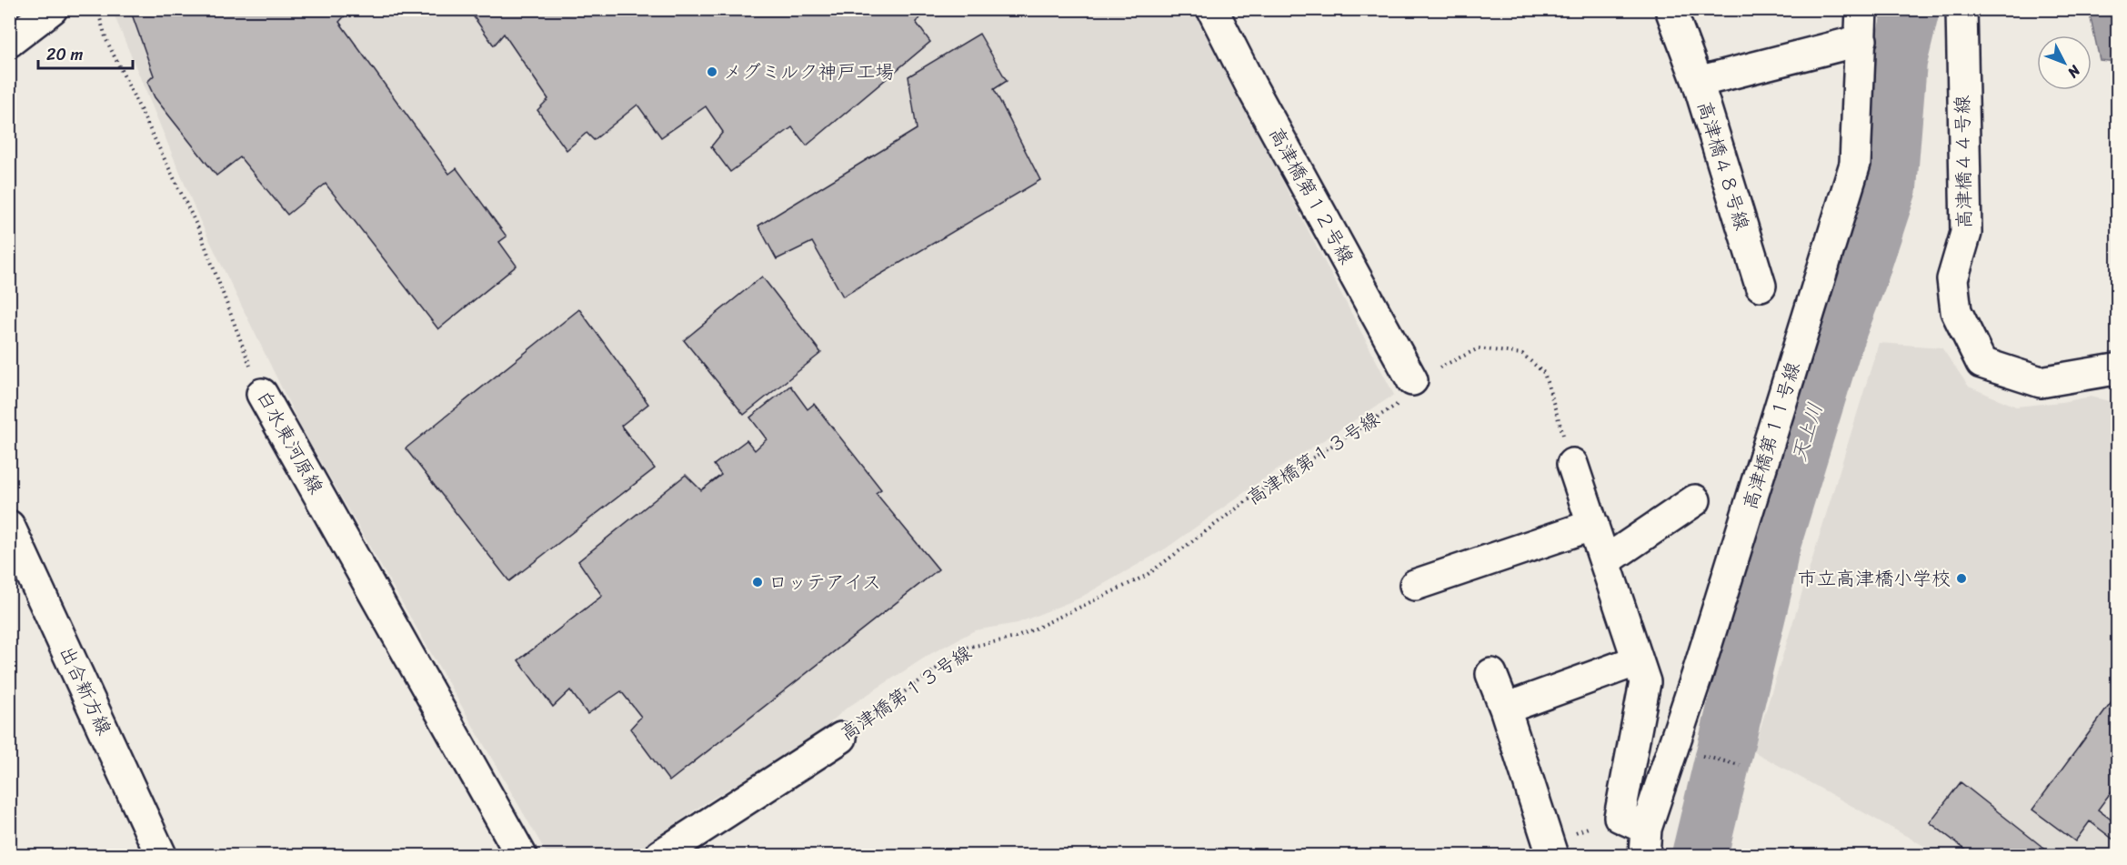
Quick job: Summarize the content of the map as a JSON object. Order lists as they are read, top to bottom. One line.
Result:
{"streets":{"street":["高津橋４４号線","高津橋４８号線","高津橋第１２号線","高津橋第１１号線","白水東河原線","高津橋第１３号線","出合新方線"]},"crossings":[["高津橋４８号線","高津橋第１１号線"],["高津橋第１２号線","高津橋第１３号線"]],"water":["天上川"],"places":["メグミルク神戸工場","市立高津橋小学校","ロッテアイス"],"scale_bar":"20 m","north":"bottom right"}
